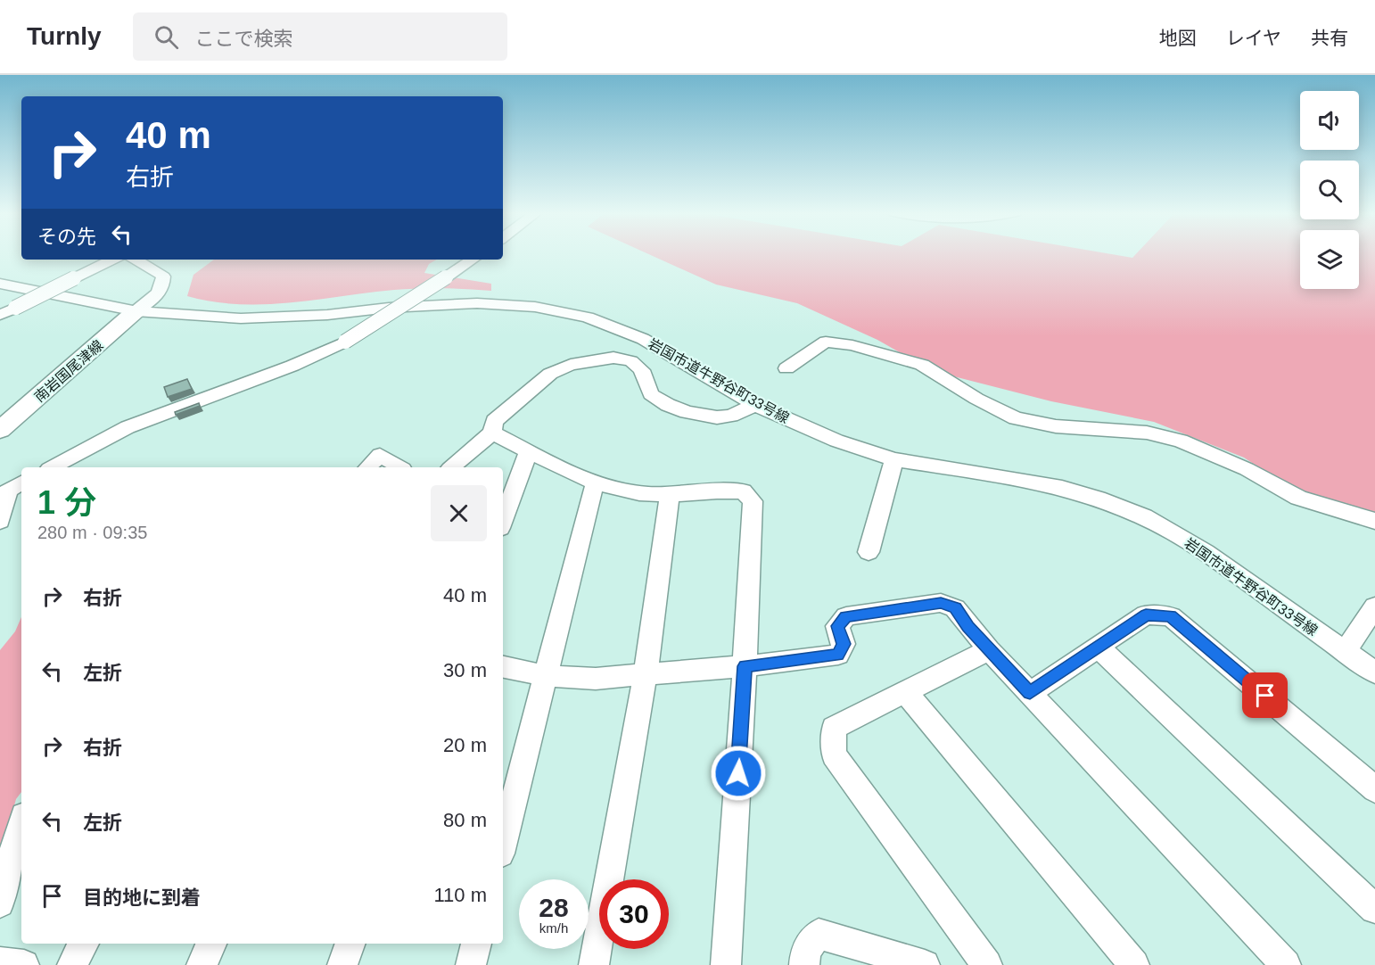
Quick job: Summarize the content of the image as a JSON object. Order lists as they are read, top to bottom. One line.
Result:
{"streets":{"main road":["南岩国尾津線"],"street":["岩国市道牛野谷町33号線"]},"crossings":[["南岩国尾津線","岩国市道牛野谷町33号線"]],"page":{"header":"Turnly","search":"ここで検索","nav":["地図","レイヤ","共有"],"turn":["40 m","右折"],"then":"その先","heading":["1 分","280 m · 09:35"],"list":[{"name":"右折","value":"40 m"},{"name":"左折","value":"30 m"},{"name":"右折","value":"20 m"},{"name":"左折","value":"80 m"},{"name":"目的地に到着","value":"110 m"}],"speed":"28 km/h","limit":"30"}}
